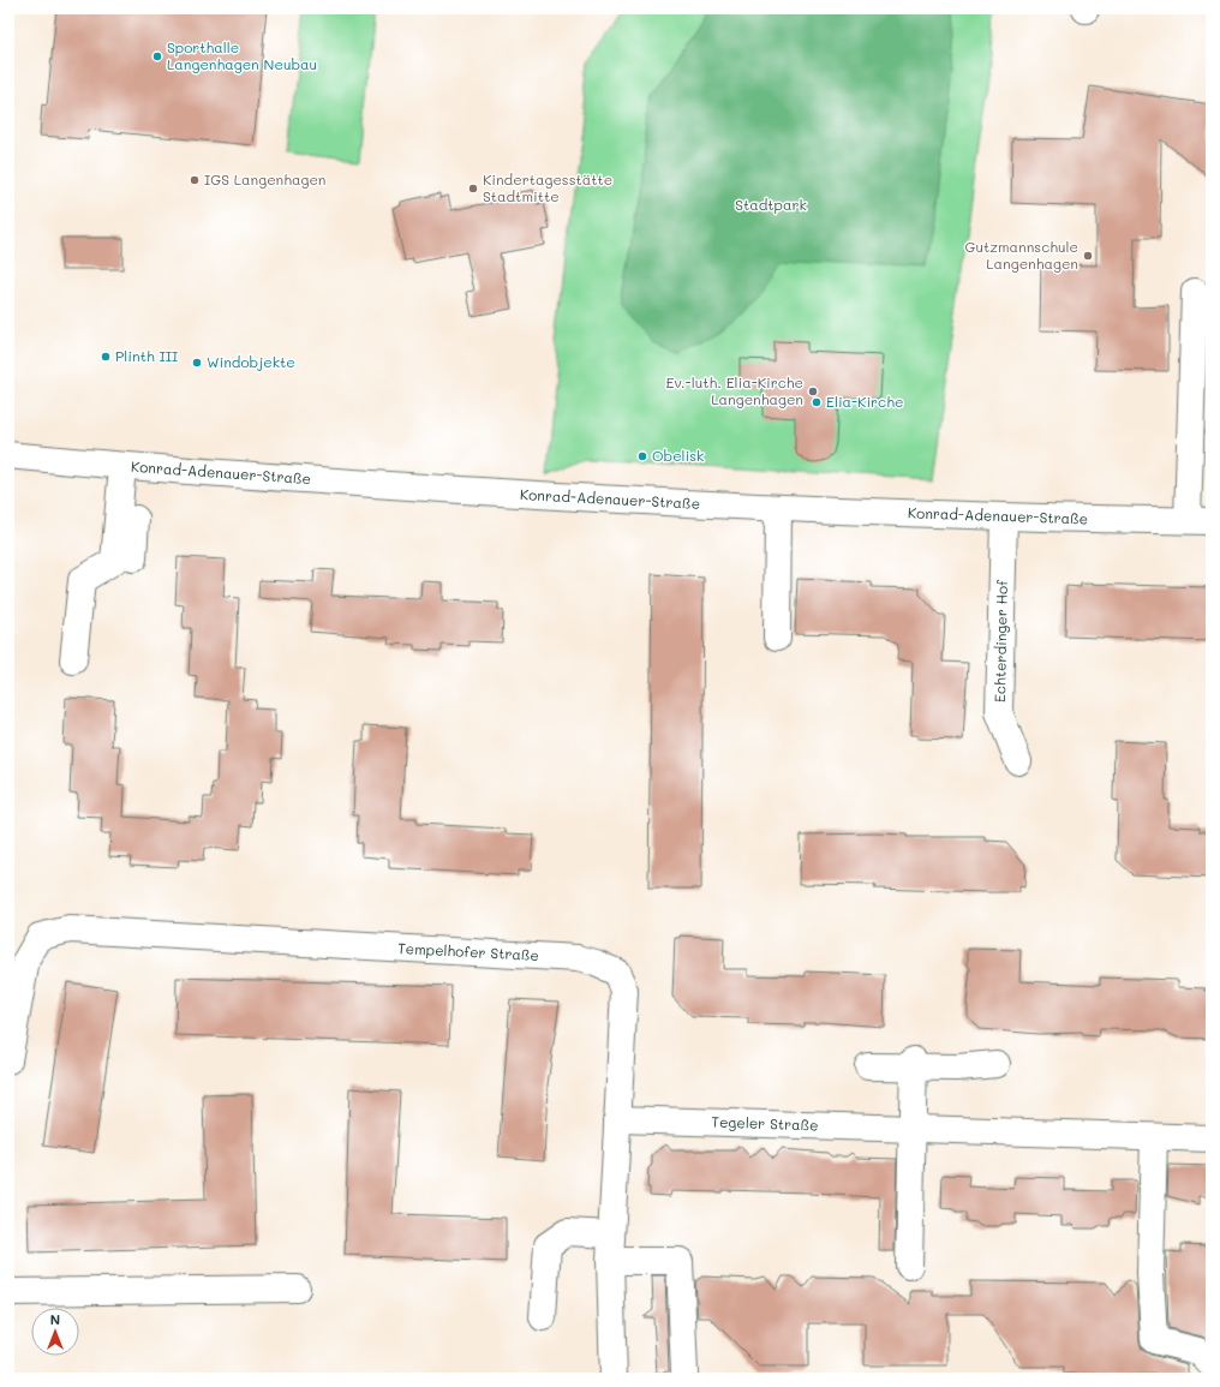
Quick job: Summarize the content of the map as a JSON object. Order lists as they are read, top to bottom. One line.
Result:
{"streets":{"street":["Konrad-Adenauer-Straße","Echterdinger Hof","Tempelhofer Straße","Tegeler Straße"]},"crossings":[["Konrad-Adenauer-Straße","Echterdinger Hof"],["Tempelhofer Straße","Tegeler Straße"]],"parks":["Stadtpark"],"places":["Sporthalle Langenhagen Neubau","IGS Langenhagen","Kindertagesstätte Stadtmitte","Gutzmannschule Langenhagen","Plinth III","Windobjekte","Ev.-luth. Elia-Kirche Langenhagen","Elia-Kirche","Obelisk"],"north":"top"}
